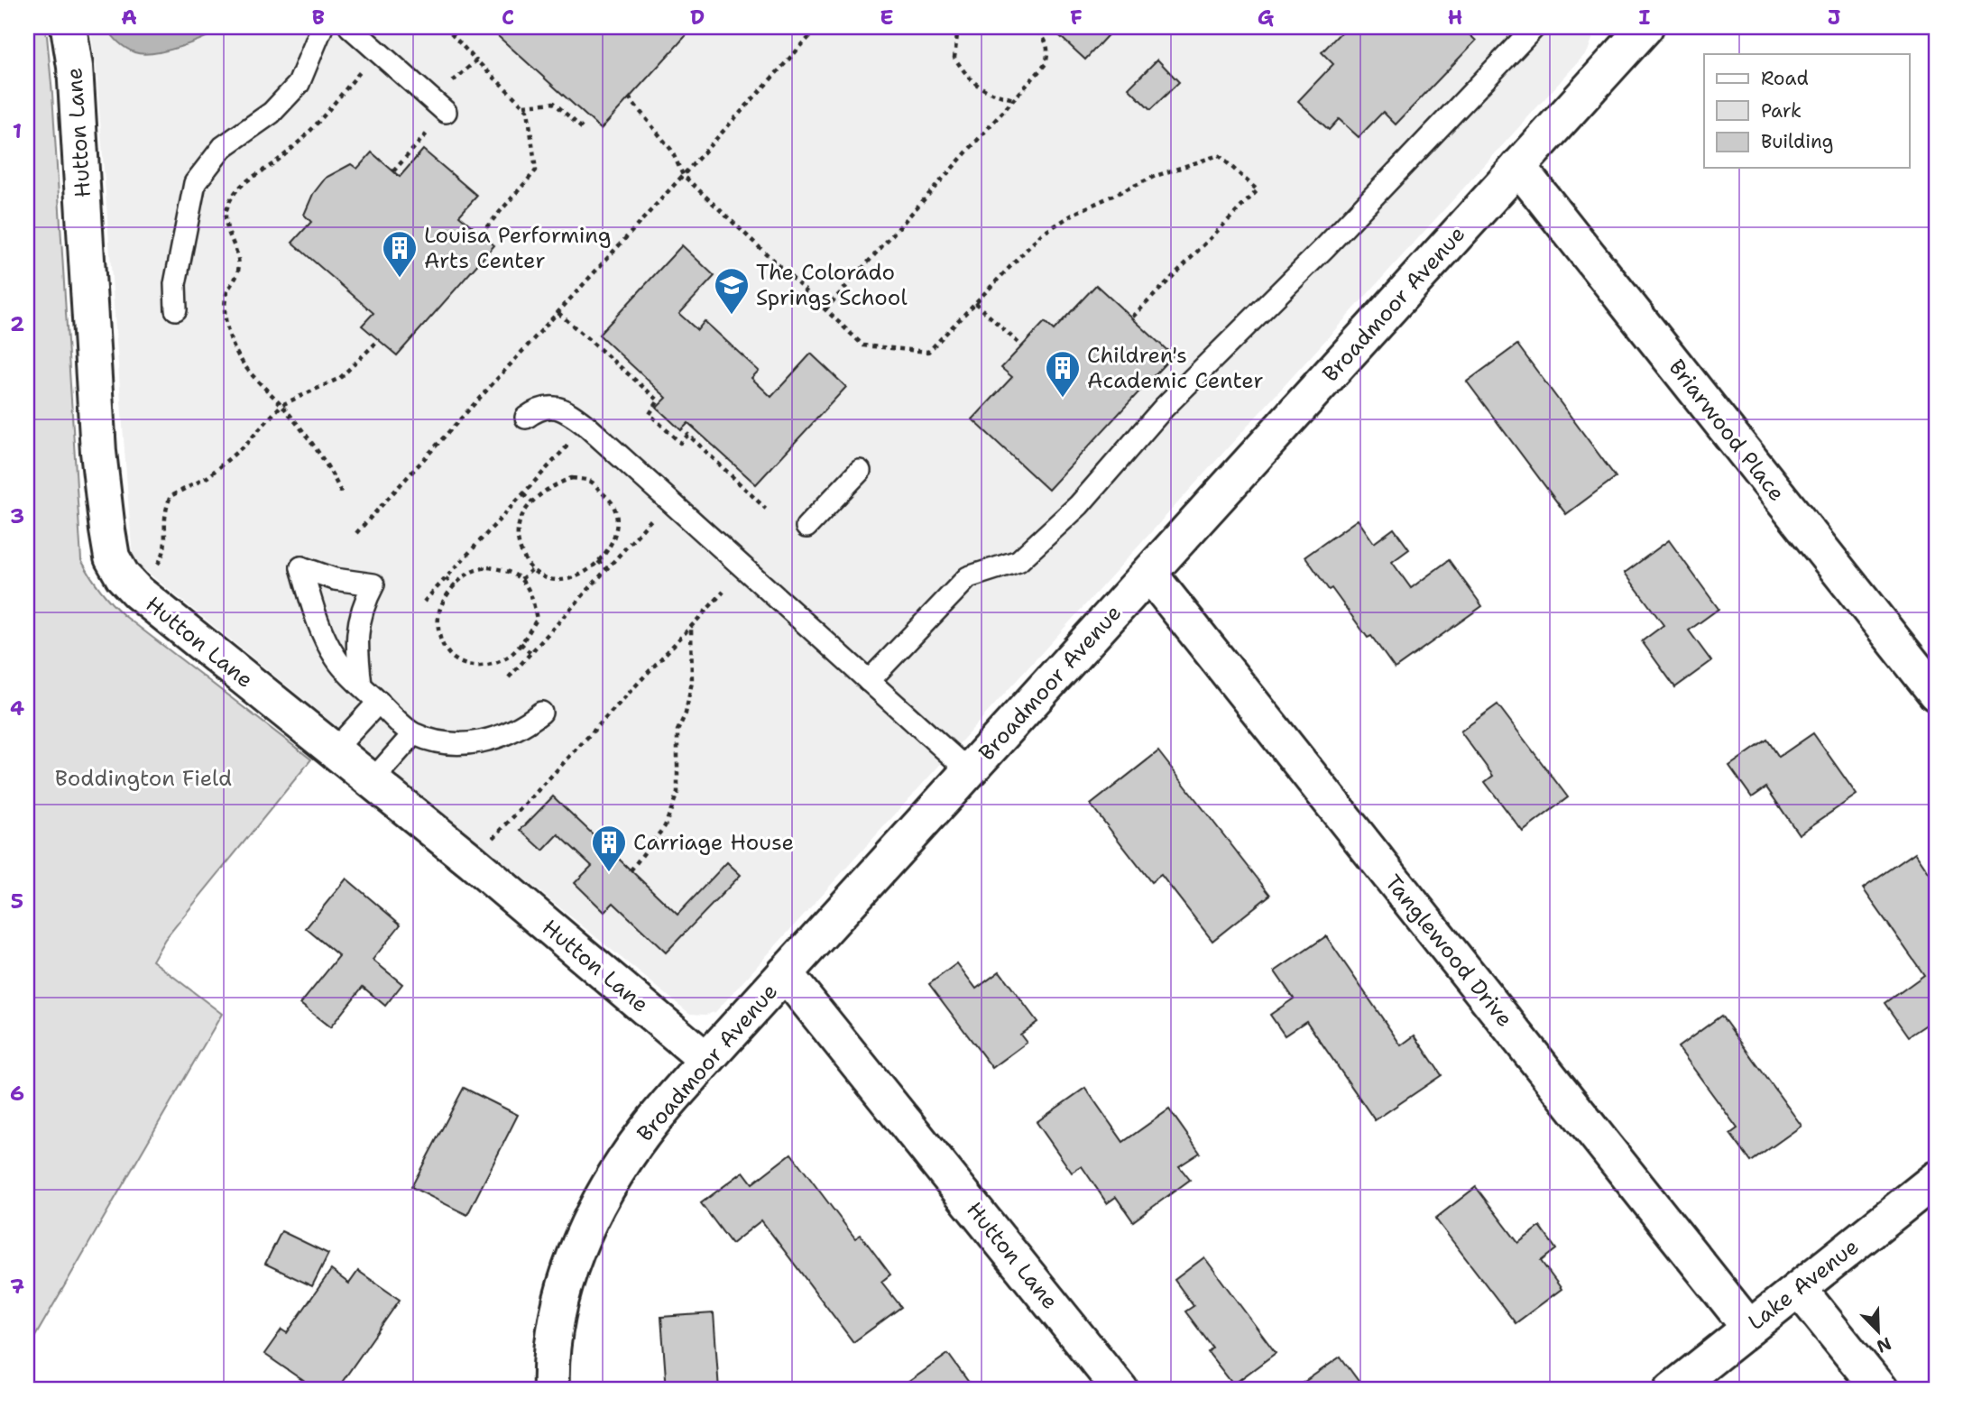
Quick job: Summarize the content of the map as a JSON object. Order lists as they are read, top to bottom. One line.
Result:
{"streets":{"street":["Hutton Lane","Broadmoor Avenue","Briarwood Place","Tanglewood Drive","Lake Avenue"]},"crossings":[["Hutton Lane","Broadmoor Avenue"],["Broadmoor Avenue","Briarwood Place"],["Broadmoor Avenue","Tanglewood Drive"],["Tanglewood Drive","Lake Avenue"]],"parks":["Boddington Field"],"places":{"building":["Louisa Performing Arts Center","Children's Academic Center","Carriage House"],"school or university":["The Colorado Springs School"]},"legend":["Road","Park","Building"],"north":"bottom right","grid":{"columns":["A","B","C","D","E","F","G","H","I","J"],"rows":["1","2","3","4","5","6","7"]}}
